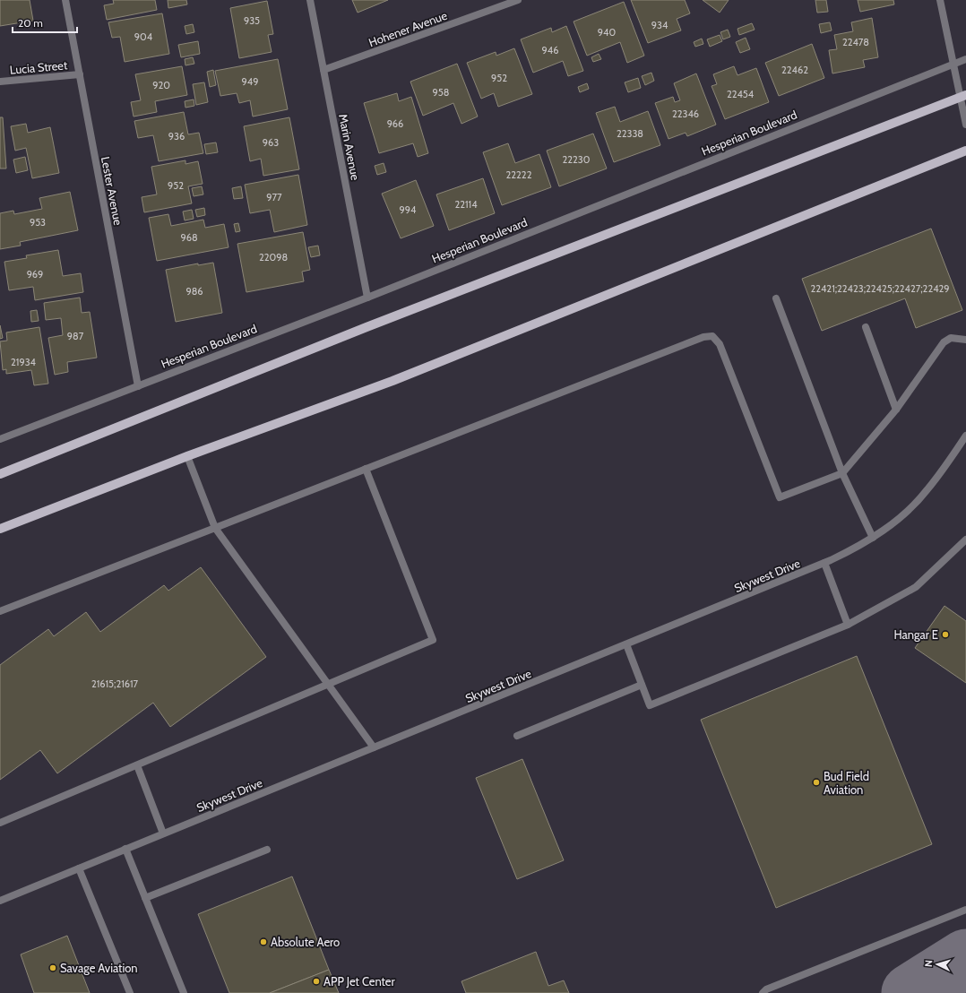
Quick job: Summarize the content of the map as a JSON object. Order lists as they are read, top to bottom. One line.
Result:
{"streets":{"street":["Hohener Avenue","Lucia Street","Hesperian Boulevard","Marin Avenue","Lester Avenue","Skywest Drive"]},"crossings":[["Hohener Avenue","Marin Avenue"],["Lucia Street","Lester Avenue"],["Hesperian Boulevard","Marin Avenue"],["Hesperian Boulevard","Lester Avenue"]],"places":["Hangar E","Bud Field Aviation","Absolute Aero","Savage Aviation","APP Jet Center"],"house_numbers":["935","934","940","904","22478","946","22462","952","949","920","958","22454","22346","966","22338","936","963","22230","22222","952","977","22114","994","953","968","22098","969","22421;22423;22425;22427;22429","986","987","21934","21615;21617"],"scale_bar":"20 m","north":"left"}
